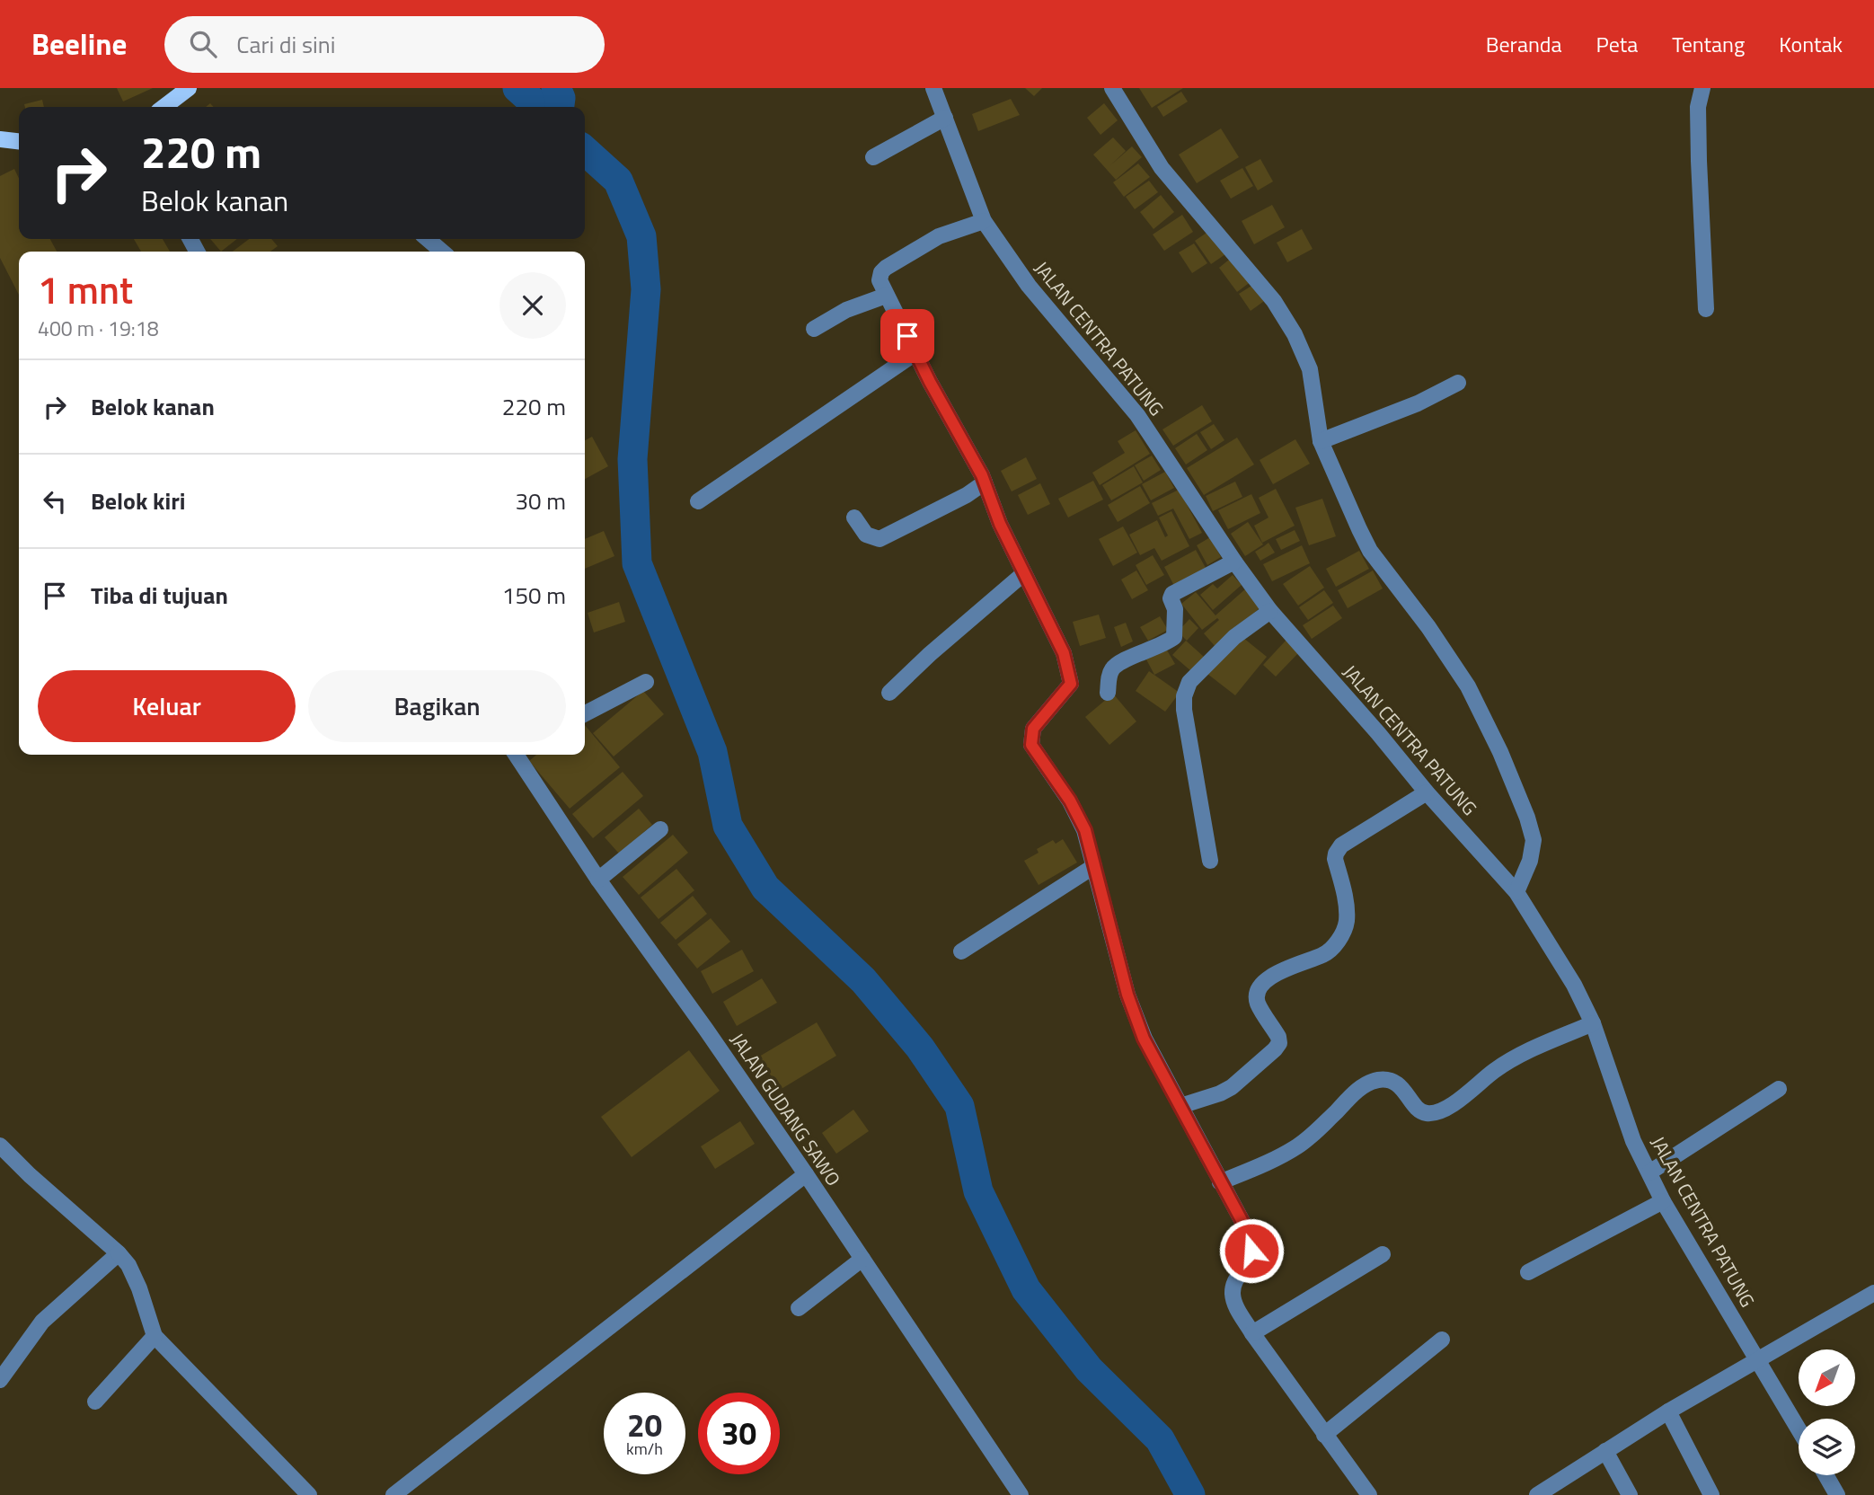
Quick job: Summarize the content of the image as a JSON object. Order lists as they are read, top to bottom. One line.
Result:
{"streets":{"street":["JALAN CENTRA PATUNG","JALAN GUDANG SAWO"]},"north":"bottom left","page":{"header":"Beeline","search":"Cari di sini","nav":["Beranda","Peta","Tentang","Kontak"],"turn":["220 m","Belok kanan"],"heading":["1 mnt","400 m · 19:18"],"list":[{"name":"Belok kanan","value":"220 m"},{"name":"Belok kiri","value":"30 m"},{"name":"Tiba di tujuan","value":"150 m"}],"buttons":["Keluar","Bagikan"],"speed":"20 km/h","limit":"30"}}
